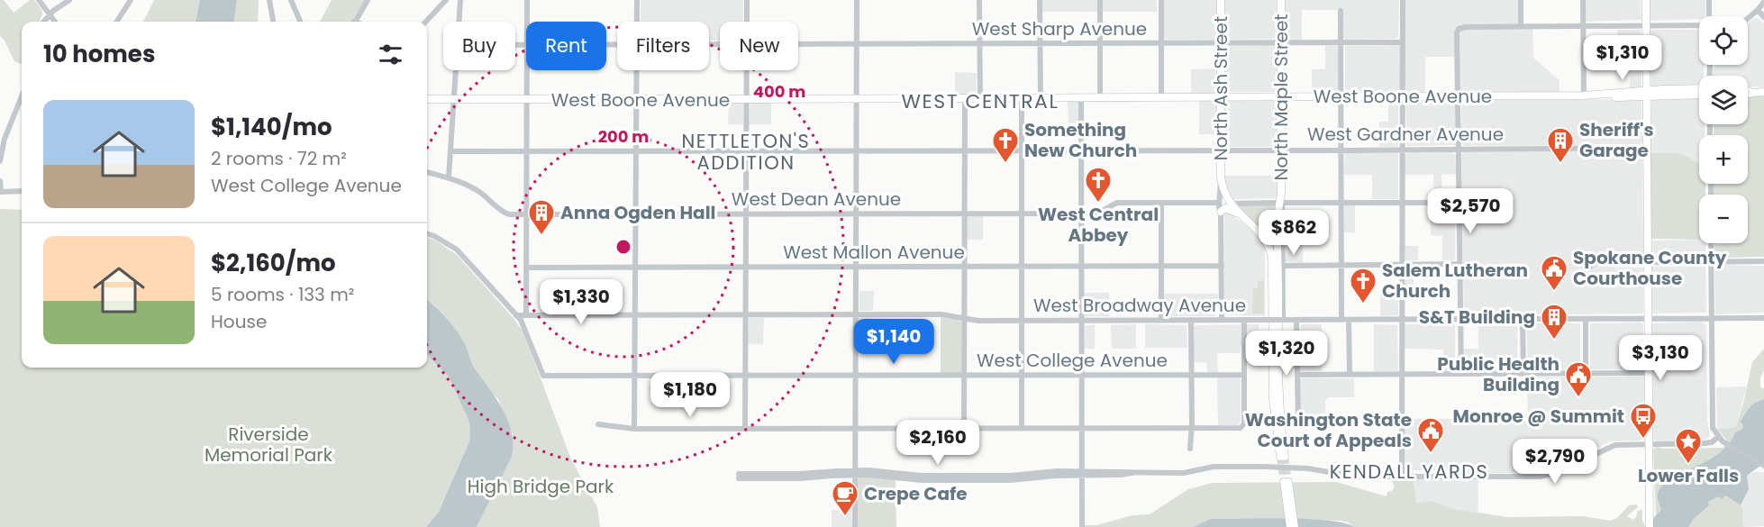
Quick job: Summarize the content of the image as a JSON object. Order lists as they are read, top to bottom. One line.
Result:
{"streets":{"main road":["North Ash Street","West Boone Avenue","North Maple Street"],"street":["West Sharp Avenue","West Gardner Avenue","West Dean Avenue","West Mallon Avenue","West Broadway Avenue","West College Avenue"]},"crossings":[["West Sharp Avenue","North Ash Street"],["West Sharp Avenue","North Maple Street"],["North Ash Street","West Boone Avenue"],["North Ash Street","North Maple Street"],["North Ash Street","West Gardner Avenue"],["North Ash Street","West Dean Avenue"],["North Ash Street","West Mallon Avenue"],["North Ash Street","West Broadway Avenue"],["West Boone Avenue","North Maple Street"],["North Maple Street","West Gardner Avenue"],["North Maple Street","West Broadway Avenue"],["West Broadway Avenue","West College Avenue"]],"districts":["WEST CENTRAL","NETTLETON'S ADDITION","KENDALL YARDS"],"parks":["Riverside Memorial Park","High Bridge Park"],"places":{"church":["Something New Church","West Central Abbey","Salem Lutheran Church"],"building":["Sheriff's Garage","Anna Ogden Hall","S&T Building"],"public building":["Spokane County Courthouse","Public Health Building","Washington State Court of Appeals"],"bus stop":["Monroe @ Summit"],"place":["Lower Falls"],"cafe":["Crepe Cafe"]},"page":{"map_buttons":["+","−"],"chip":["Buy","Rent","Filters","New"],"heading":"10 homes","price":["$1,310","$2,570","$862","$1,330","$1,140","$1,320","$3,130","$1,180","$2,160","$2,790"],"list":[{"name":"$1,140/mo","note":"2 rooms · 72 m² · West College Avenue"},{"name":"$2,160/mo","note":"5 rooms · 133 m² · House"}]},"rings":["400 m","200 m"]}
